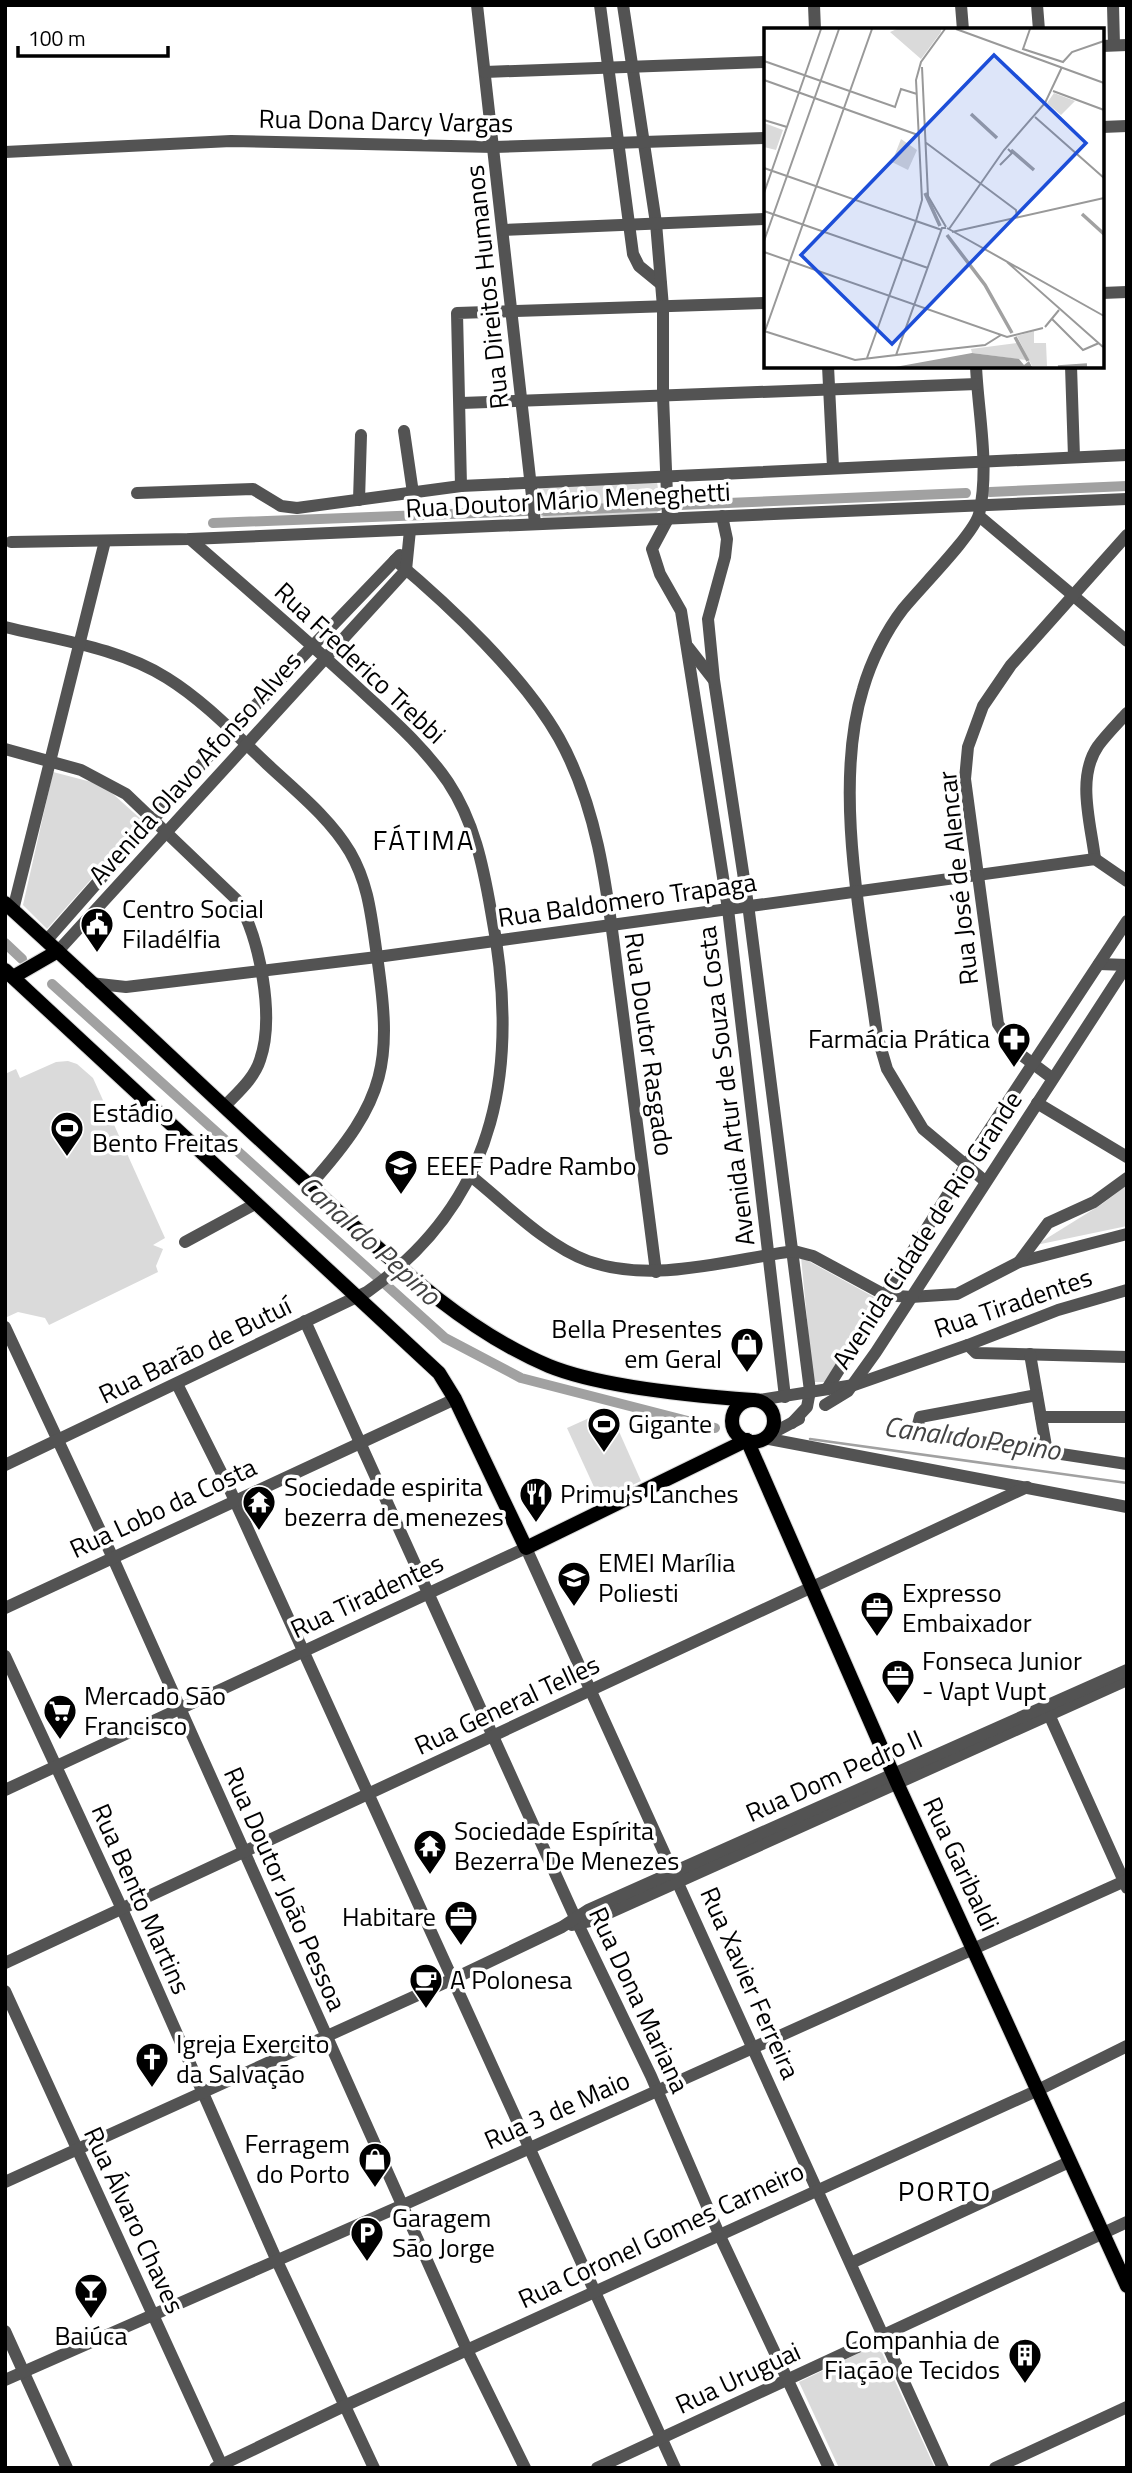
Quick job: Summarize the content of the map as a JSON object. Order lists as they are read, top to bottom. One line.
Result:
{"streets":{"main road":["Rua Tiradentes","Rua Garibaldi","Rua Xavier Ferreira"],"street":["Rua Dona Darcy Vargas","Rua Direitos Humanos","Rua Doutor Mário Meneghetti","Rua Frederico Trebbi","Avenida Olavo Afonso Alves","Rua José de Alencar","Rua Baldomero Trapaga","Rua Doutor Rasgado","Avenida Artur de Souza Costa","Avenida Cidade de Rio Grande","Rua Barão de Butuí","Rua Lobo da Costa","Rua General Telles","Rua Dom Pedro II","Rua Doutor João Pessoa","Rua Bento Martins","Rua Dona Mariana","Rua 3 de Maio","Rua Álvaro Chaves","Rua Coronel Gomes Carneiro","Rua Uruguai"]},"crossings":[["Rua Dona Darcy Vargas","Rua Direitos Humanos"],["Rua Direitos Humanos","Rua Doutor Mário Meneghetti"],["Rua Doutor Mário Meneghetti","Rua Frederico Trebbi"],["Rua Doutor Mário Meneghetti","Avenida Artur de Souza Costa"],["Rua Frederico Trebbi","Avenida Olavo Afonso Alves"],["Rua Frederico Trebbi","Rua Baldomero Trapaga"],["Rua Frederico Trebbi","Rua Barão de Butuí"],["Avenida Olavo Afonso Alves","Rua Doutor Rasgado"],["Rua José de Alencar","Rua Baldomero Trapaga"],["Rua José de Alencar","Avenida Cidade de Rio Grande"],["Rua Baldomero Trapaga","Rua Doutor Rasgado"],["Rua Baldomero Trapaga","Avenida Artur de Souza Costa"],["Avenida Artur de Souza Costa","Rua Tiradentes"],["Avenida Cidade de Rio Grande","Rua Tiradentes"],["Rua Tiradentes","Rua Garibaldi"],["Rua Tiradentes","Rua Doutor João Pessoa"],["Rua Tiradentes","Rua Bento Martins"],["Rua Tiradentes","Rua Xavier Ferreira"],["Rua Tiradentes","Rua Dona Mariana"],["Rua Barão de Butuí","Rua Doutor João Pessoa"],["Rua Barão de Butuí","Rua Xavier Ferreira"],["Rua Barão de Butuí","Rua Dona Mariana"],["Rua Lobo da Costa","Rua Doutor João Pessoa"],["Rua Lobo da Costa","Rua Xavier Ferreira"],["Rua Lobo da Costa","Rua Dona Mariana"],["Rua General Telles","Rua Garibaldi"],["Rua General Telles","Rua Doutor João Pessoa"],["Rua General Telles","Rua Bento Martins"],["Rua General Telles","Rua Xavier Ferreira"],["Rua General Telles","Rua Dona Mariana"],["Rua Dom Pedro II","Rua Garibaldi"],["Rua Dom Pedro II","Rua Doutor João Pessoa"],["Rua Dom Pedro II","Rua Bento Martins"],["Rua Dom Pedro II","Rua Xavier Ferreira"],["Rua Dom Pedro II","Rua Dona Mariana"],["Rua Dom Pedro II","Rua Álvaro Chaves"],["Rua Garibaldi","Rua 3 de Maio"],["Rua Garibaldi","Rua Coronel Gomes Carneiro"],["Rua Garibaldi","Rua Uruguai"],["Rua Doutor João Pessoa","Rua 3 de Maio"],["Rua Doutor João Pessoa","Rua Coronel Gomes Carneiro"],["Rua Bento Martins","Rua 3 de Maio"],["Rua Bento Martins","Rua Coronel Gomes Carneiro"],["Rua Xavier Ferreira","Rua 3 de Maio"],["Rua Xavier Ferreira","Rua Coronel Gomes Carneiro"],["Rua Xavier Ferreira","Rua Uruguai"],["Rua Dona Mariana","Rua 3 de Maio"],["Rua Dona Mariana","Rua Coronel Gomes Carneiro"],["Rua Dona Mariana","Rua Uruguai"],["Rua 3 de Maio","Rua Álvaro Chaves"],["Rua Álvaro Chaves","Rua Coronel Gomes Carneiro"]],"districts":["FÁTIMA","PORTO"],"water":["Canal do Pepino"],"places":{"public building":["Centro Social Filadélfia"],"pharmacy":["Farmácia Prática"],"sports":["Estádio Bento Freitas","Gigante"],"school or university":["EEEF Padre Rambo","EMEI Marília Poliesti"],"shop":["Bella Presentes em Geral","Ferragem do Porto"],"restaurant":["Primu's Lanches"],"temple":["Sociedade espirita bezerra de menezes","Sociedade Espírita Bezerra De Menezes"],"office":["Expresso Embaixador","Fonseca Junior - Vapt Vupt","Habitare"],"supermarket":["Mercado São Francisco"],"cafe":["A Polonesa"],"church":["Igreja Exercito da Salvação"],"parking":["Garagem São Jorge"],"bar":["Baiúca"],"building":["Companhia de Fiação e Tecidos"]},"scale_bar":"100 m"}
